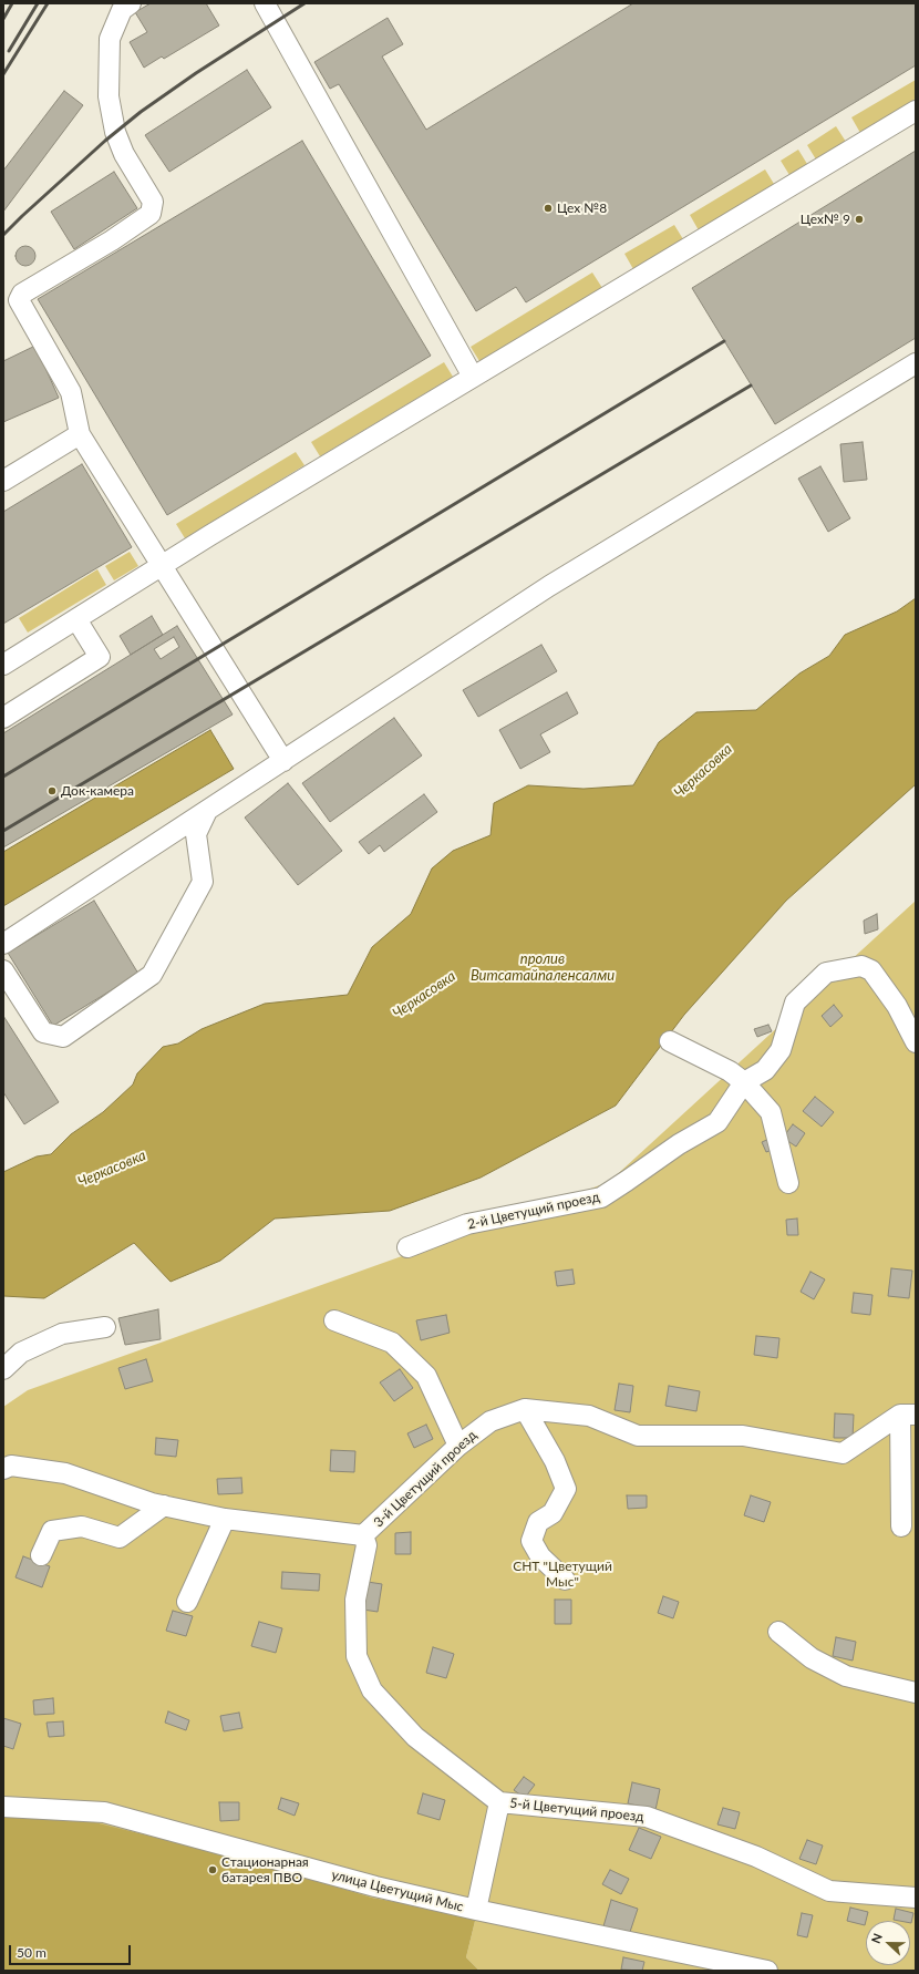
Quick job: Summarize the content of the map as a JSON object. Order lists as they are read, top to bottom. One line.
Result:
{"streets":{"street":["2-й Цветущий проезд","3-й Цветущий проезд","5-й Цветущий проезд","улица Цветущий Мыс"]},"crossings":[["3-й Цветущий проезд","5-й Цветущий проезд"]],"water":["Черкасовка","пролив Витсатайпаленсалми"],"parks":["СНТ \"Цветущий Мыс\""],"places":["Цех №8","Цех№ 9","Док-камера","Стационарная батарея ПВО"],"scale_bar":"50 m","north":"left"}
